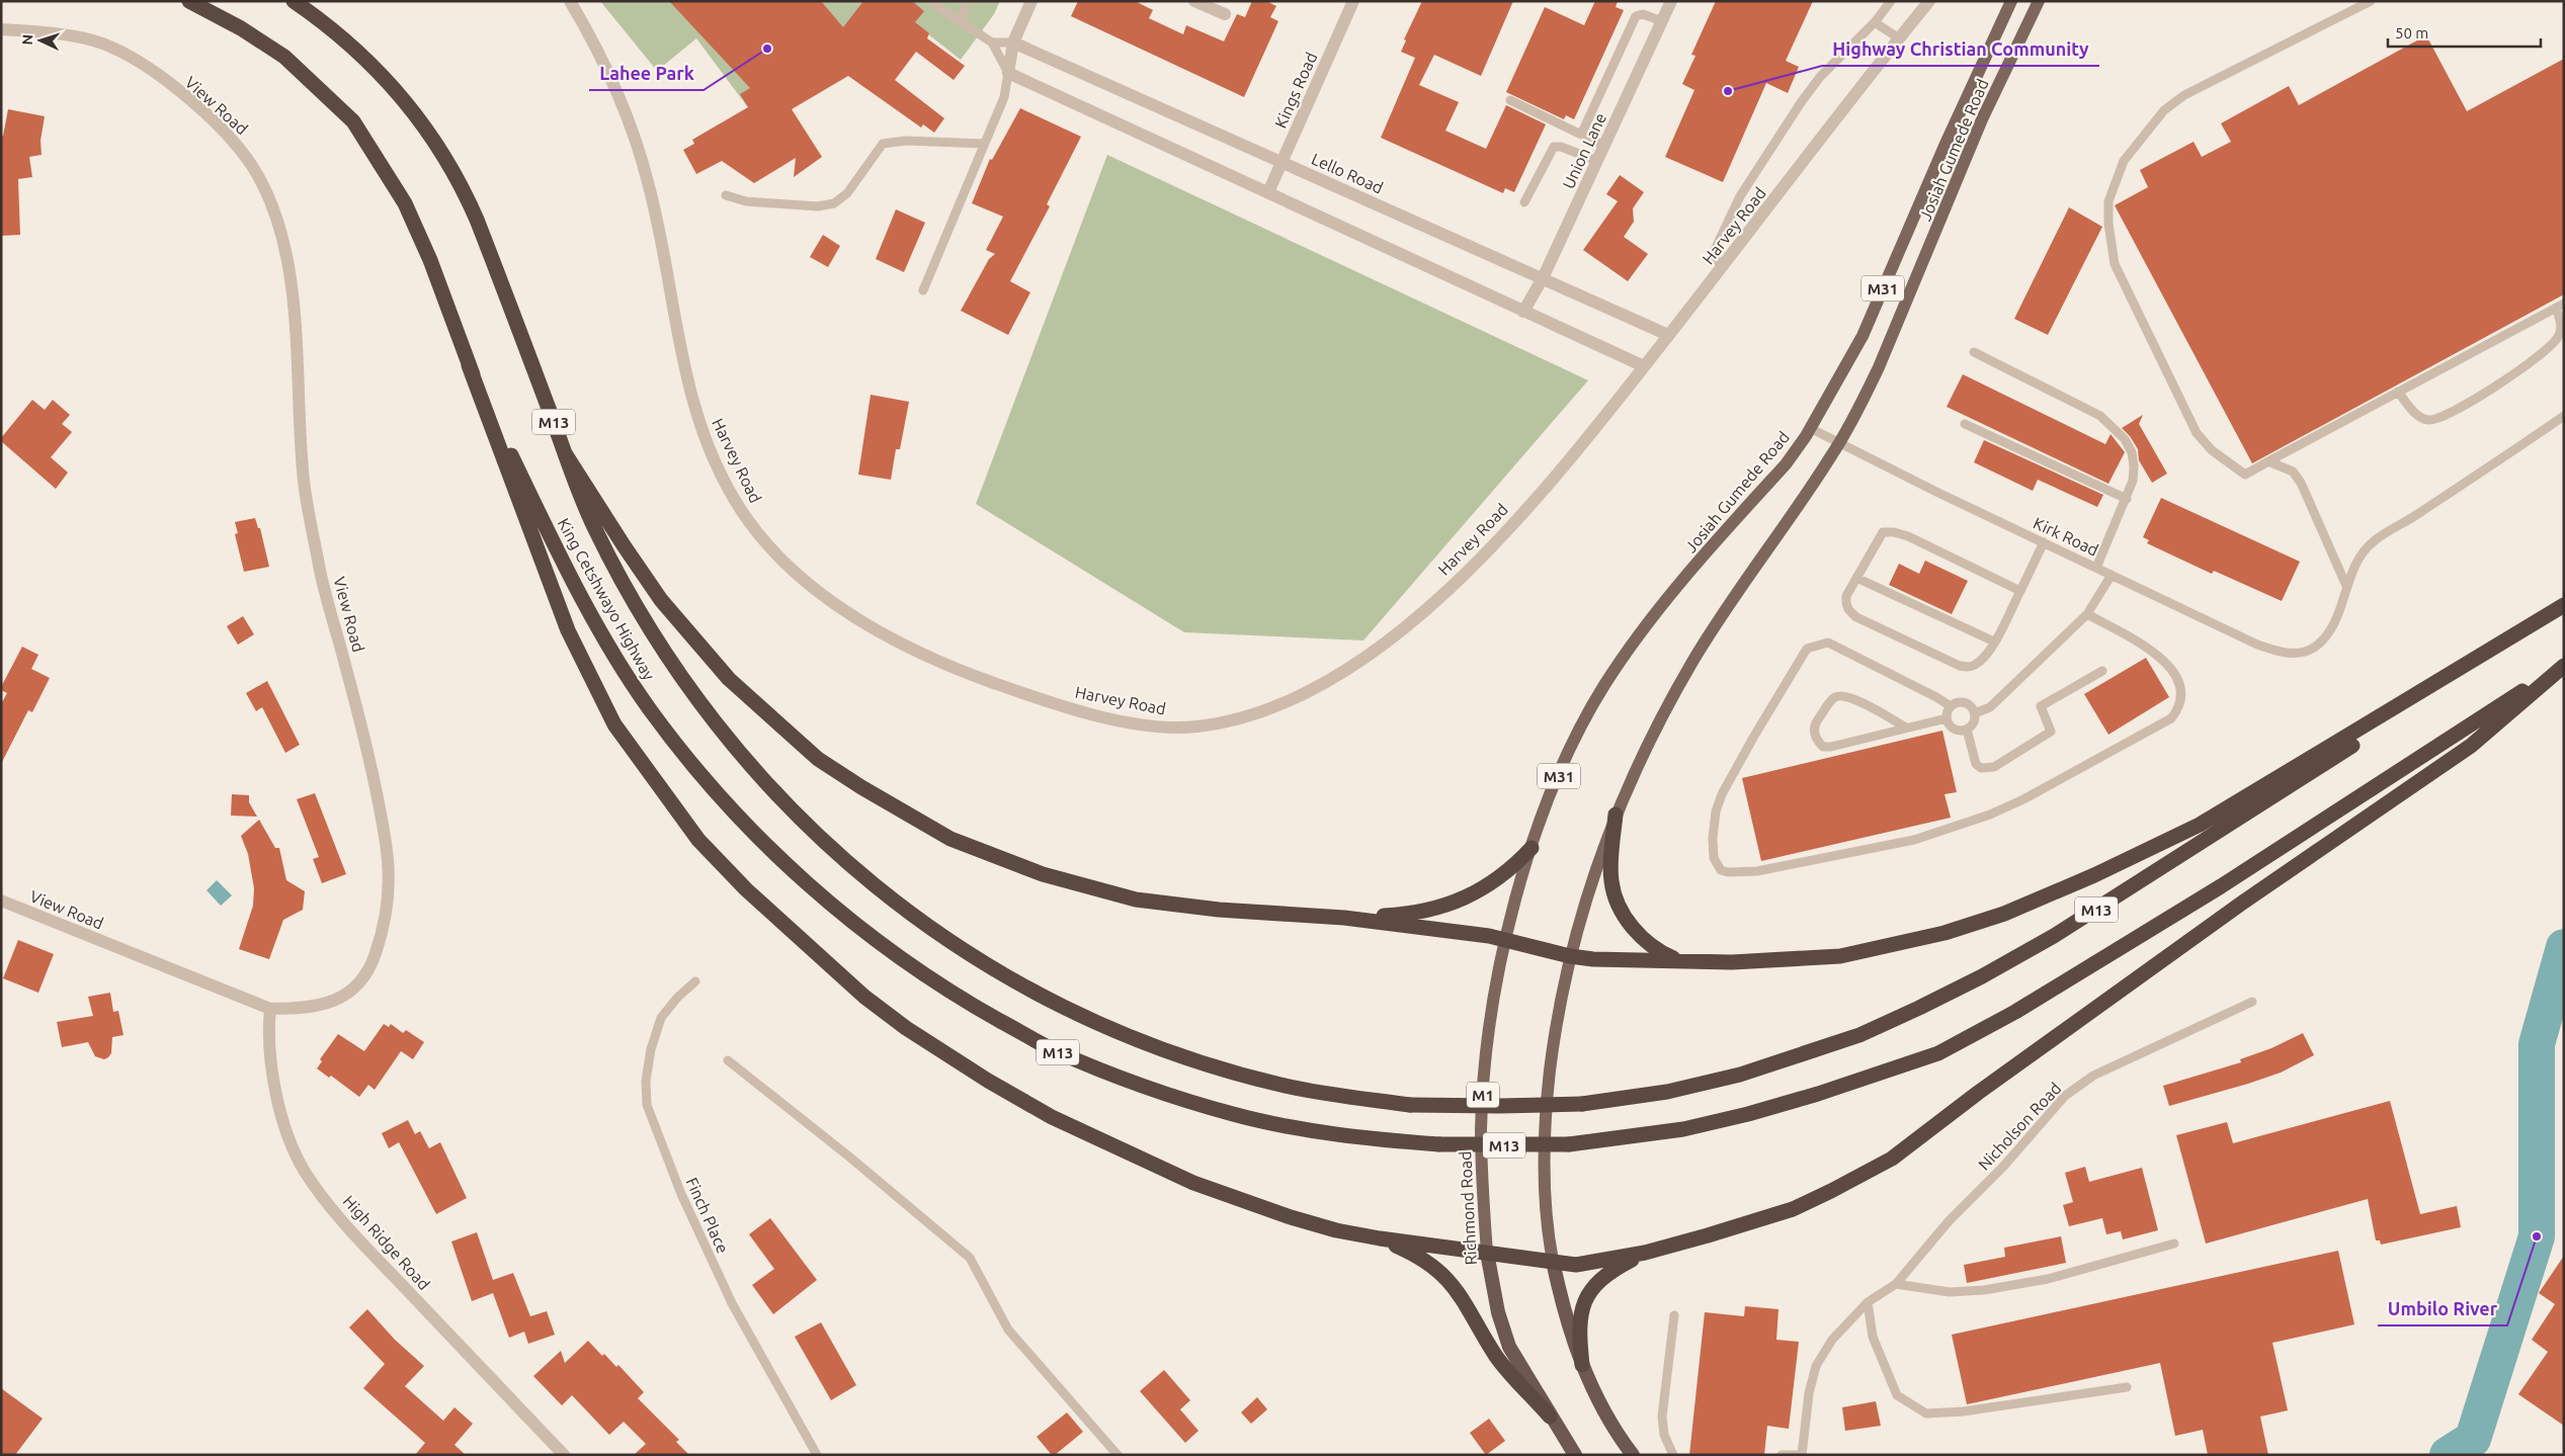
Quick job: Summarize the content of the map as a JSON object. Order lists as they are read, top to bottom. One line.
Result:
{"streets":{"highway":["M13","King Cetshwayo Highway","M1","Richmond Road"],"main road":["Josiah Gumede Road","M31"],"street":["Kings Road","View Road","Union Lane","Lello Road","Harvey Road","High Ridge Road"],"lane":["Kirk Road","Nicholson Road","Finch Place"]},"crossings":[["Kings Road","Lello Road"],["View Road","High Ridge Road"],["Josiah Gumede Road","Kirk Road"],["Josiah Gumede Road","Richmond Road"],["Union Lane","Lello Road"],["Lello Road","Harvey Road"]],"places":["Lahee Park","Highway Christian Community","Umbilo River"],"scale_bar":"50 m","north":"left"}
